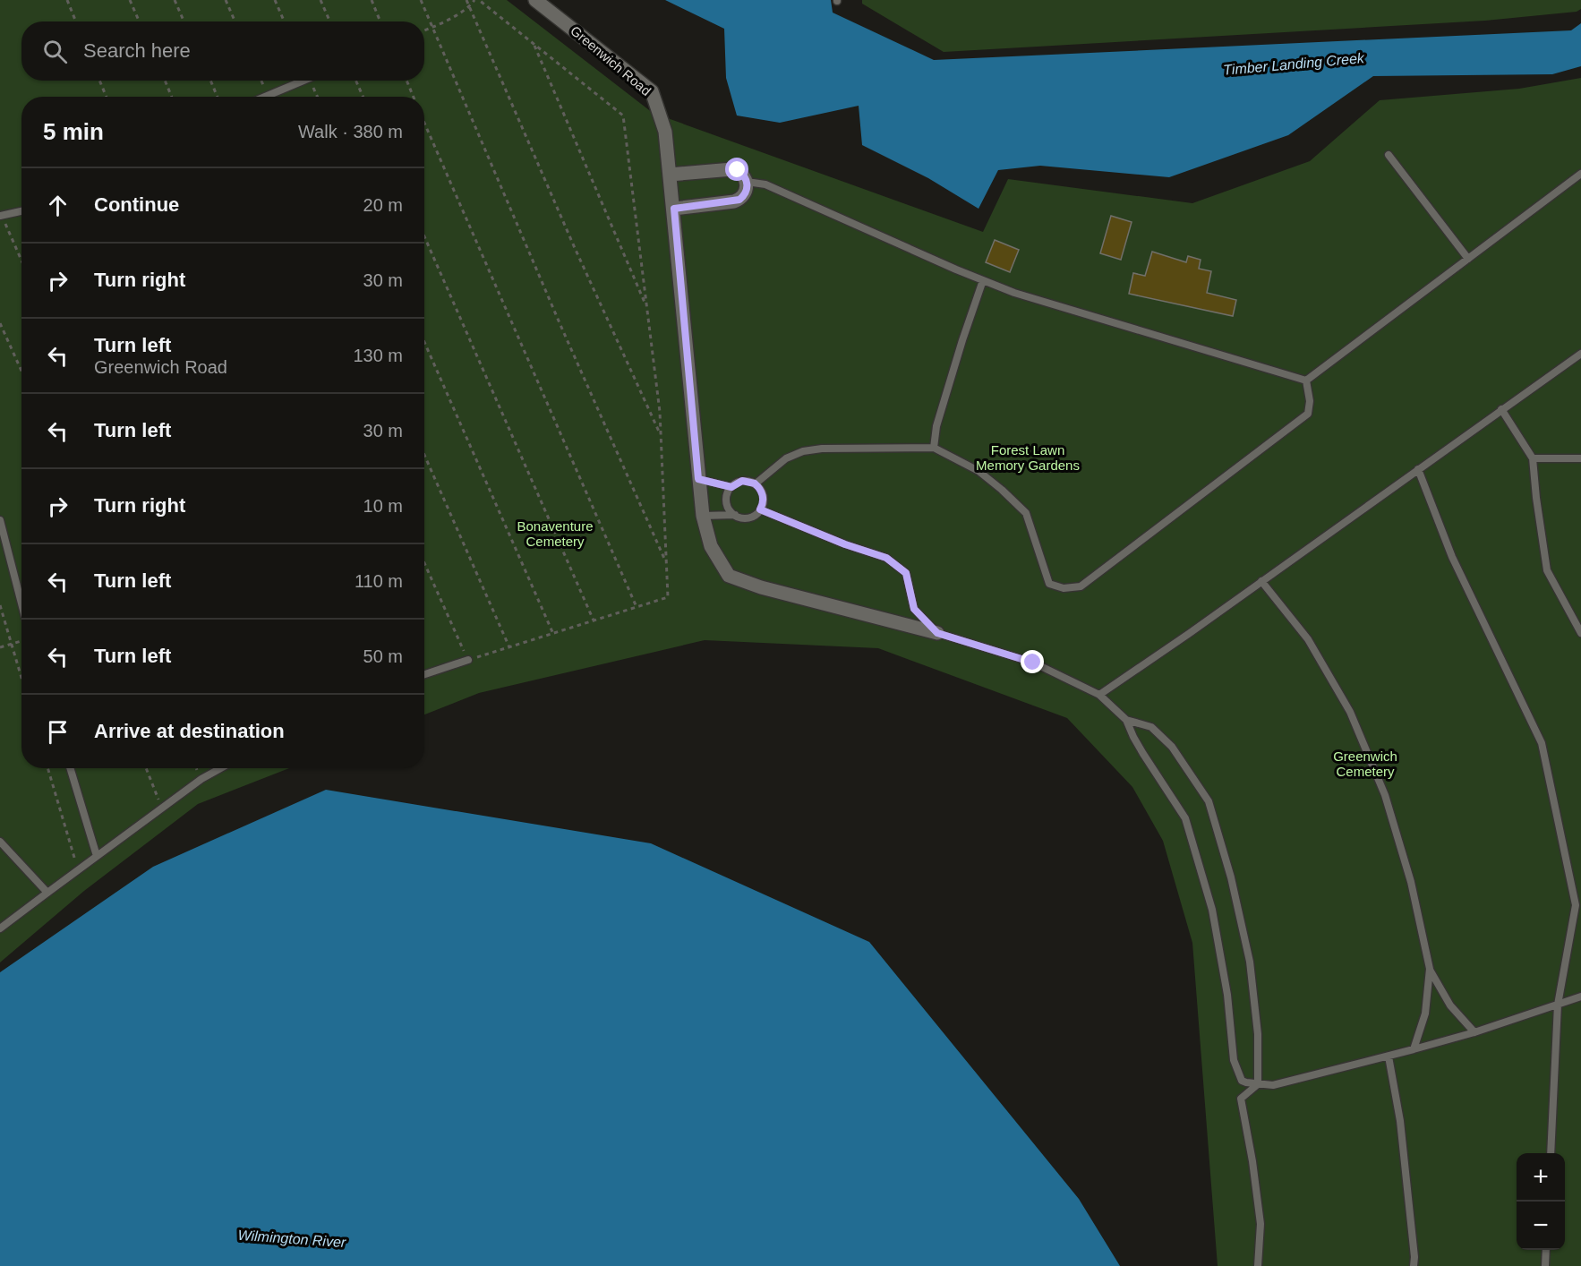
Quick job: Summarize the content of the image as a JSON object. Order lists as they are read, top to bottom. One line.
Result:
{"streets":{"street":["Greenwich Road"]},"water":["Timber Landing Creek","Wilmington River"],"parks":["Forest Lawn Memory Gardens","Bonaventure Cemetery","Greenwich Cemetery"],"page":{"search":"Search here","heading":["5 min","Walk · 380 m"],"list":[["Continue","20 m"],["Turn right","30 m"],["Turn left","Greenwich Road","130 m"],["Turn left","30 m"],["Turn right","10 m"],["Turn left","110 m"],["Turn left","50 m"],"Arrive at destination"],"map_buttons":["+","−"]}}
